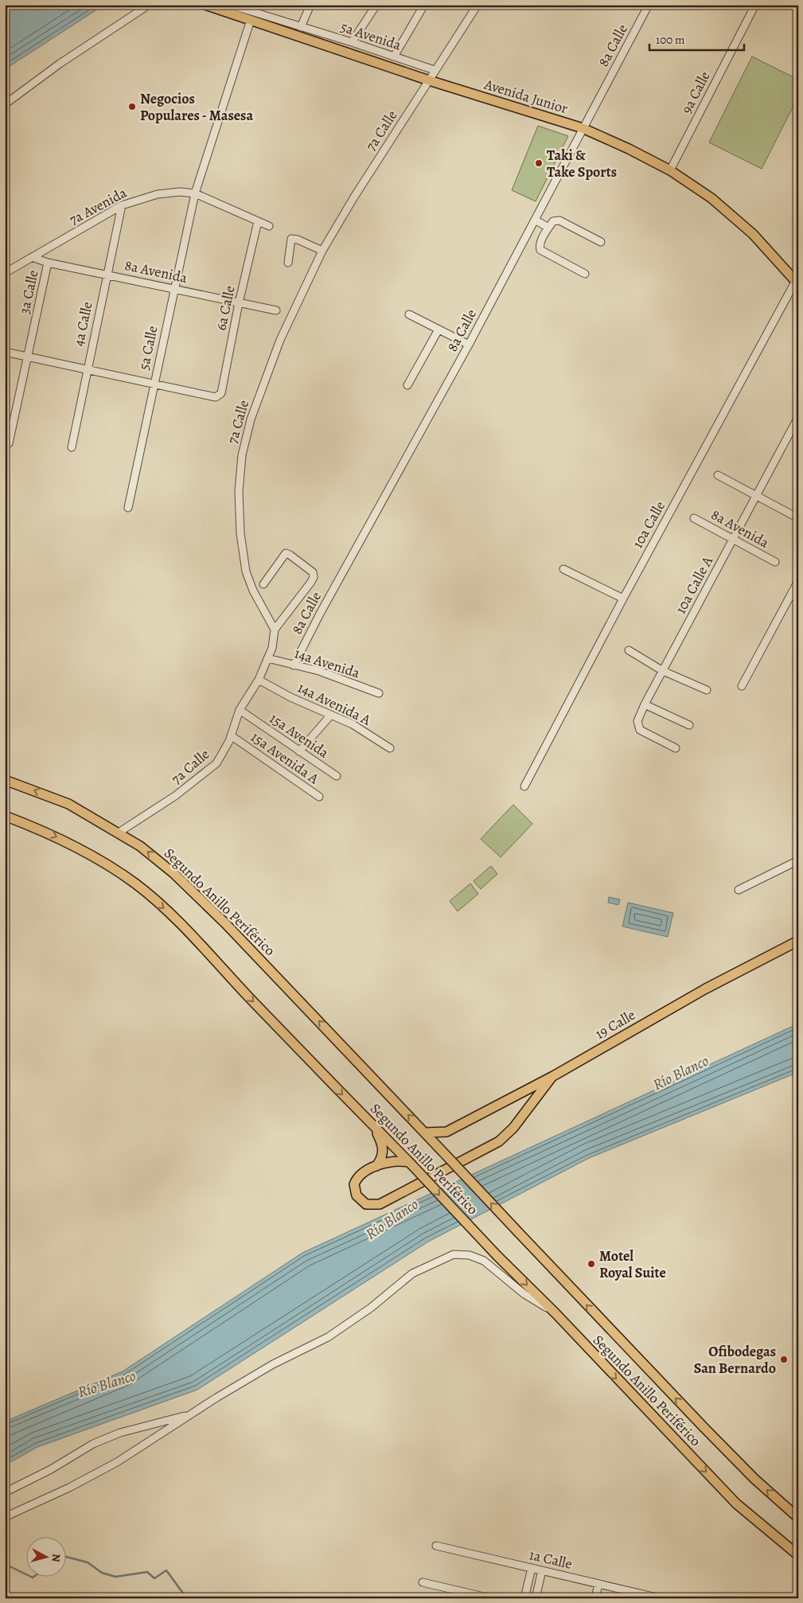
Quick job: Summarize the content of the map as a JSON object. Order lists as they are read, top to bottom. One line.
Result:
{"streets":{"main road":["Avenida Junior","Segundo Anillo Periférico","19 Calle"],"street":["5a Avenida","8a Calle","9a Calle","7a Calle","7a Avenida","8a Avenida","3a Calle","6a Calle","4a Calle","5a Calle","10a Calle","10a Calle A","14a Avenida","14a Avenida A","15a Avenida","15a Avenida A","1a Calle"]},"crossings":[["5a Avenida","7a Calle"],["8a Calle","Avenida Junior"],["8a Calle","14a Avenida"],["9a Calle","Avenida Junior"],["Avenida Junior","7a Calle"],["Avenida Junior","5a Calle"],["Avenida Junior","10a Calle"],["7a Calle","14a Avenida"],["7a Calle","14a Avenida A"],["7a Calle","15a Avenida"],["7a Calle","15a Avenida A"],["7a Calle","Segundo Anillo Periférico"],["7a Avenida","8a Avenida"],["7a Avenida","6a Calle"],["7a Avenida","4a Calle"],["7a Avenida","5a Calle"],["8a Avenida","3a Calle"],["8a Avenida","6a Calle"],["8a Avenida","4a Calle"],["8a Avenida","5a Calle"],["8a Avenida","10a Calle A"],["6a Calle","5a Calle"],["Segundo Anillo Periférico","19 Calle"]],"water":["Río Blanco"],"places":["Negocios Populares - Masesa","Taki & Take Sports","Motel Royal Suite","Ofibodegas San Bernardo"],"scale_bar":"100 m","north":"right"}
